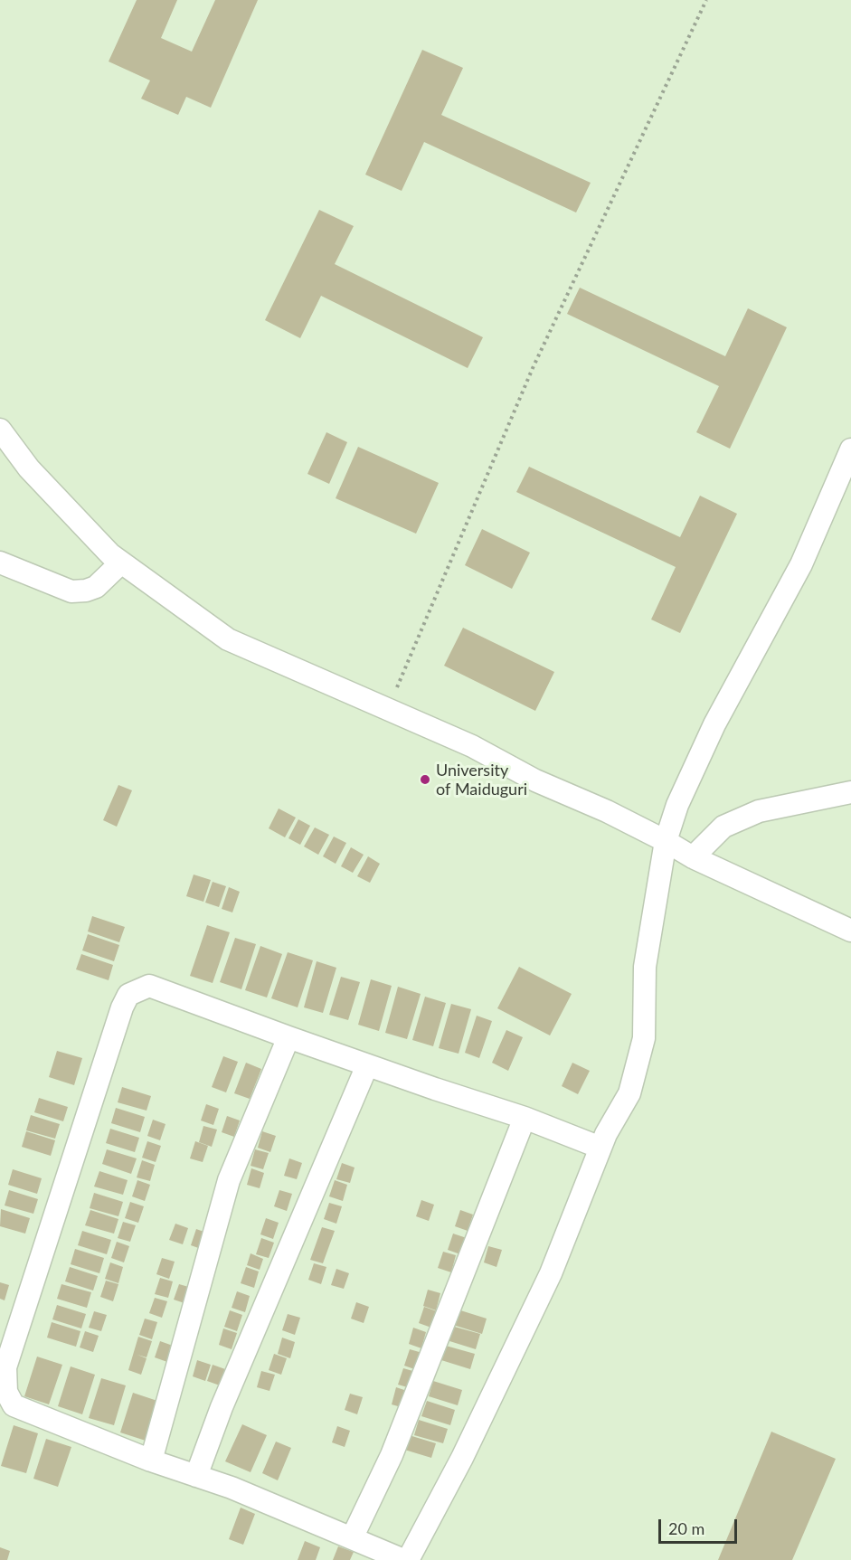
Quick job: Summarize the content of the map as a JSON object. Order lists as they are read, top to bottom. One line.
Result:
{"places":["University of Maiduguri"],"scale_bar":"20 m"}
